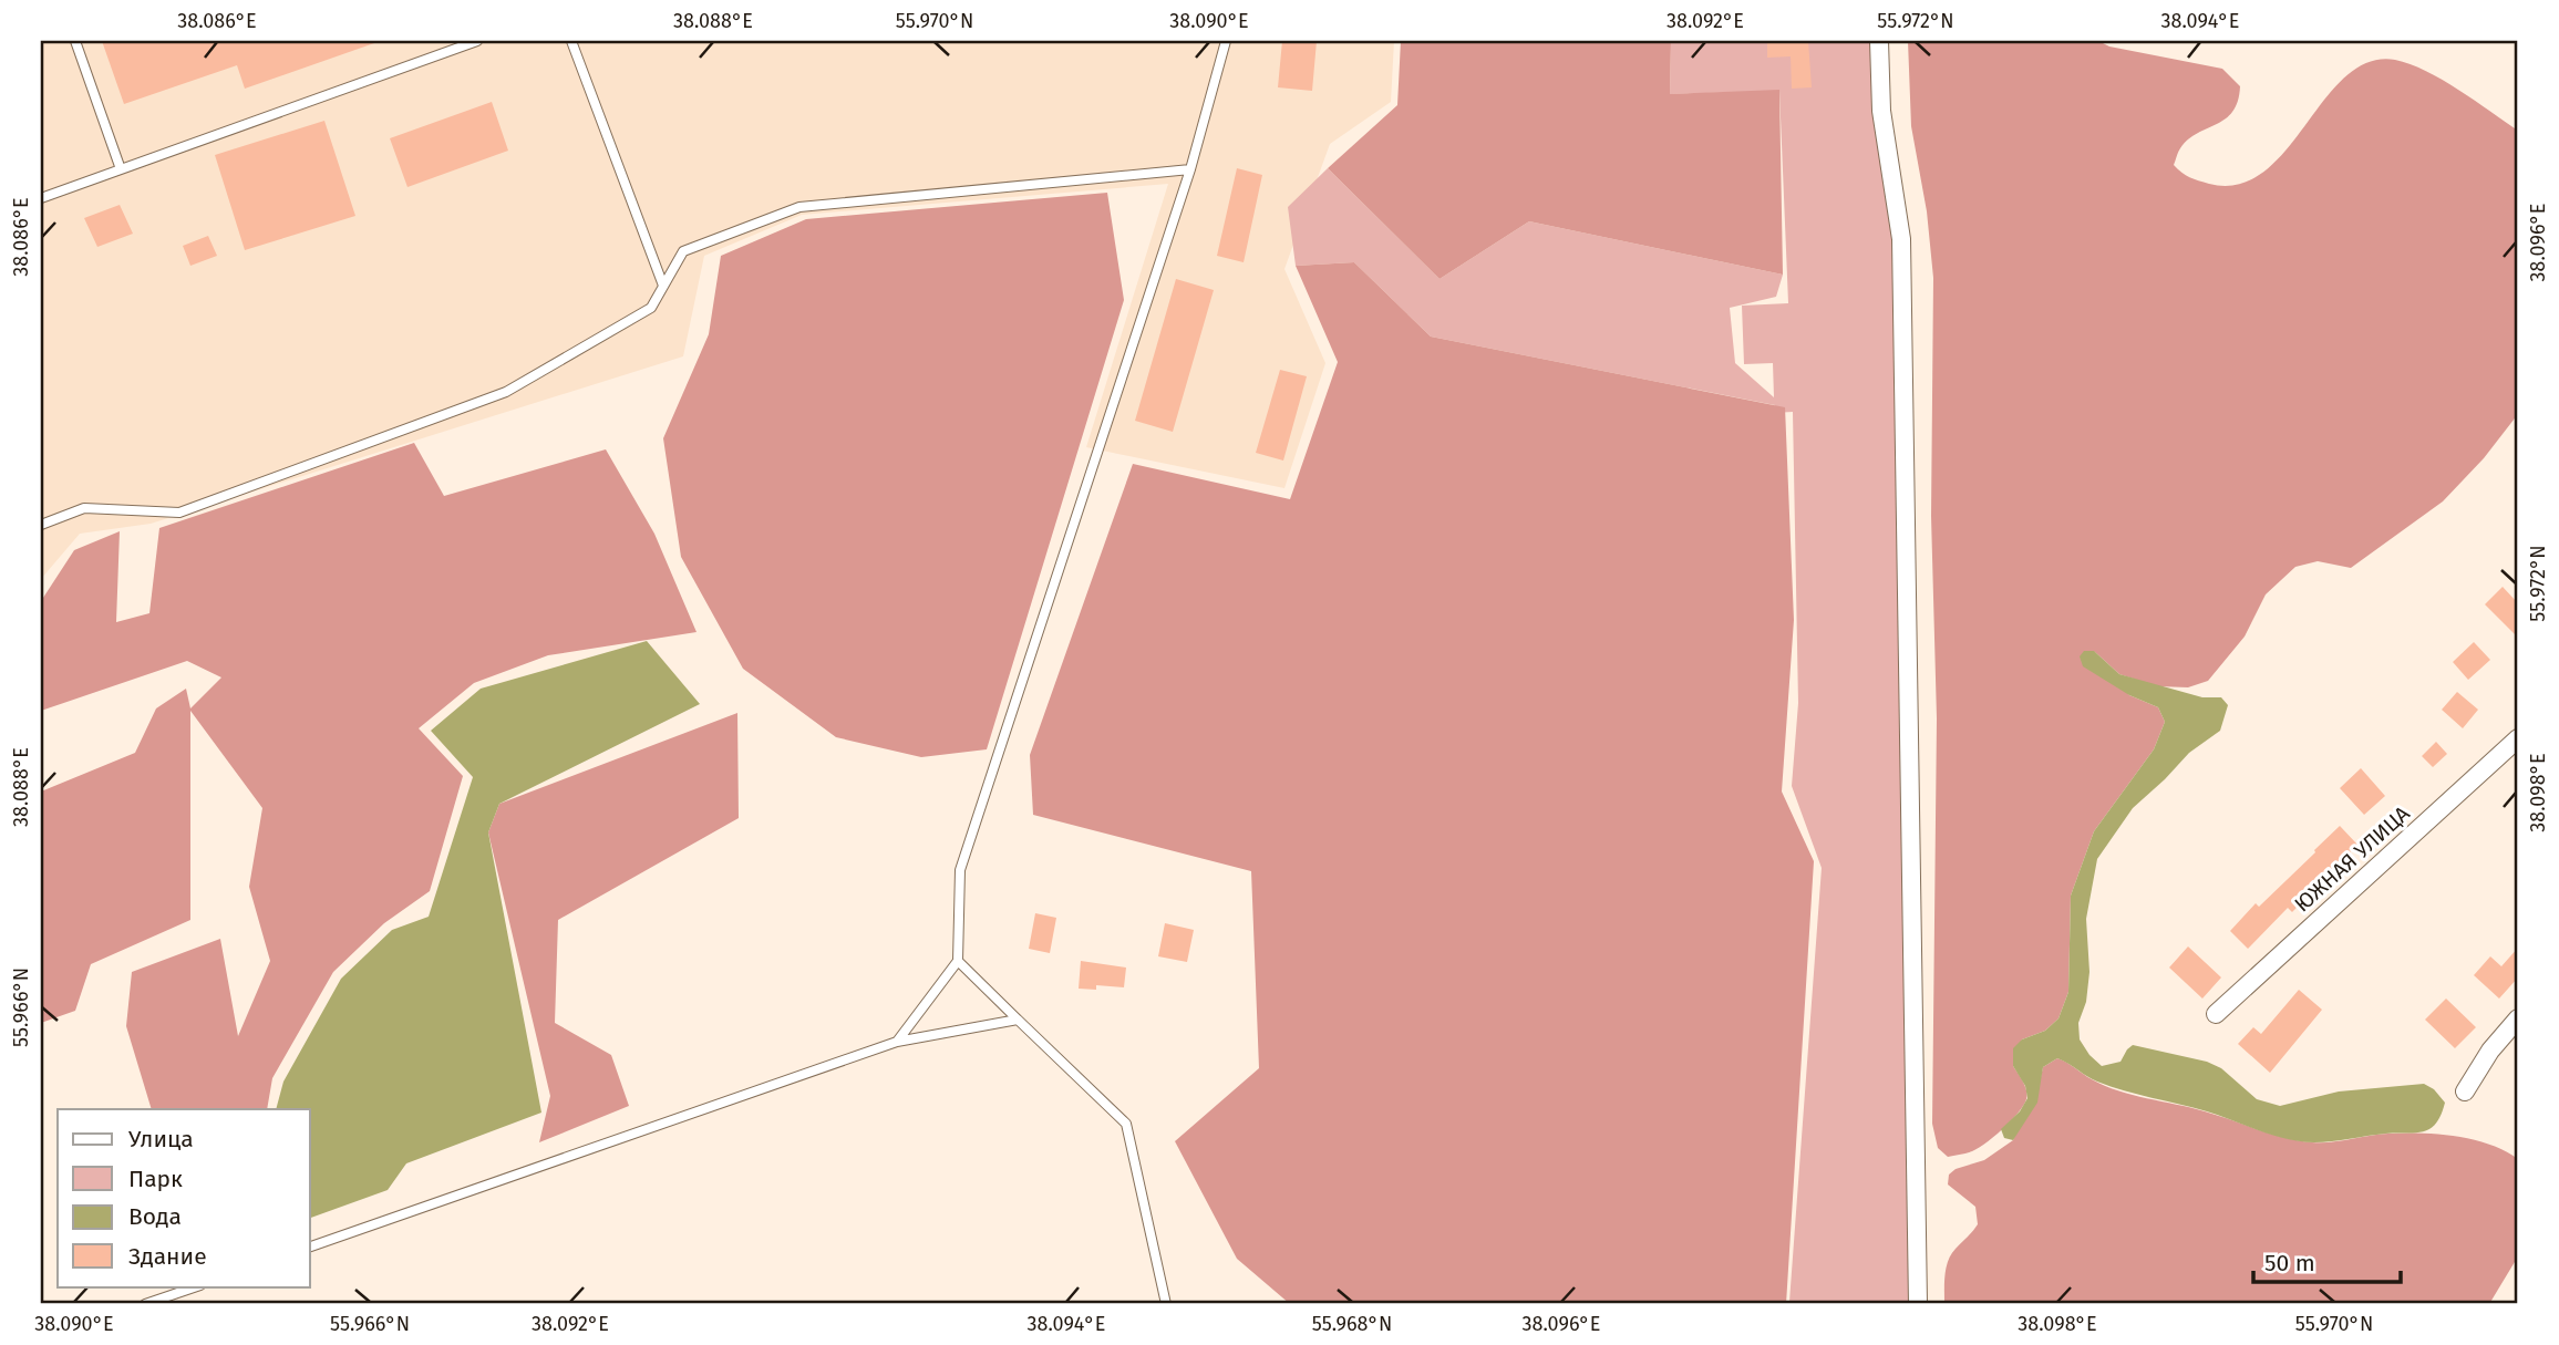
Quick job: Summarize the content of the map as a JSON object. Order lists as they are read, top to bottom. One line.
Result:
{"streets":{"street":["ЮЖНАЯ УЛИЦА"]},"legend":["Улица","Парк","Вода","Здание"],"scale_bar":"50 m","coordinates":["38.086°E","38.088°E","55.970°N","38.090°E","38.092°E","55.972°N","38.094°E","38.096°E","38.098°E","55.966°N","55.968°N"]}
